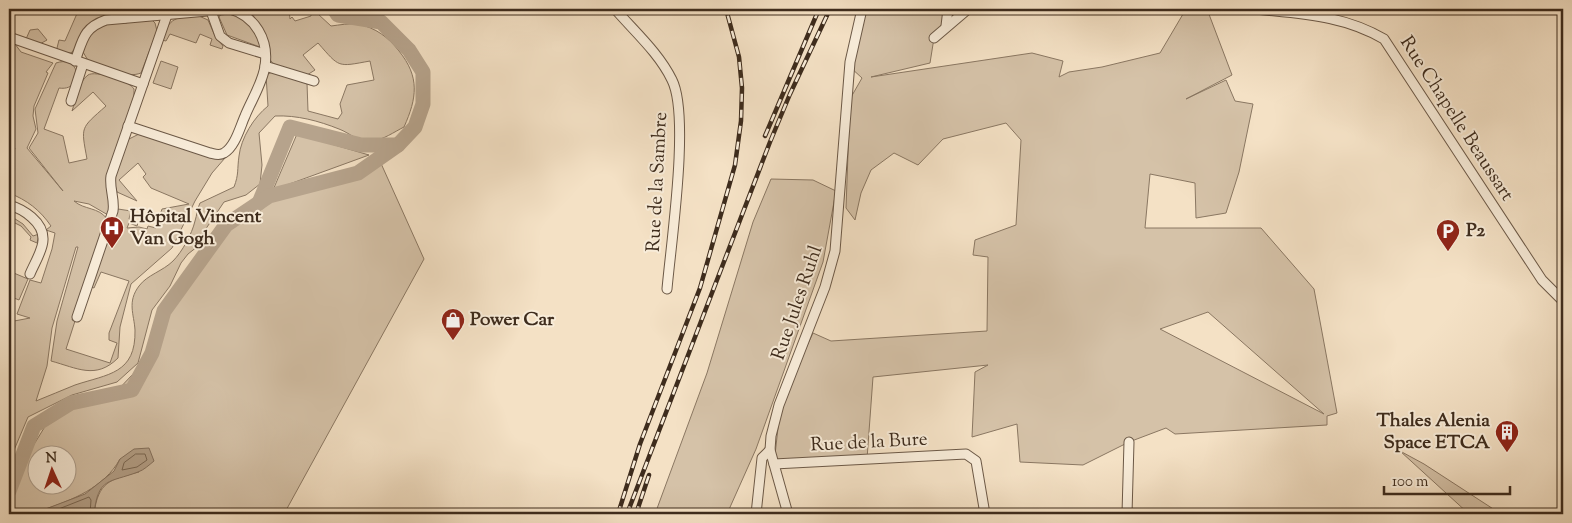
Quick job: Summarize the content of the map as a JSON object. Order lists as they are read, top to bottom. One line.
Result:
{"streets":{"street":["Rue Chapelle Beaussart","Rue de la Sambre","Rue Jules Ruhl","Rue de la Bure"]},"crossings":[["Rue Jules Ruhl","Rue de la Bure"]],"places":{"hospital":["Hôpital Vincent Van Gogh"],"parking":["P2"],"shop":["Power Car"],"building":["Thales Alenia Space ETCA"]},"scale_bar":"100 m","north":"top"}
